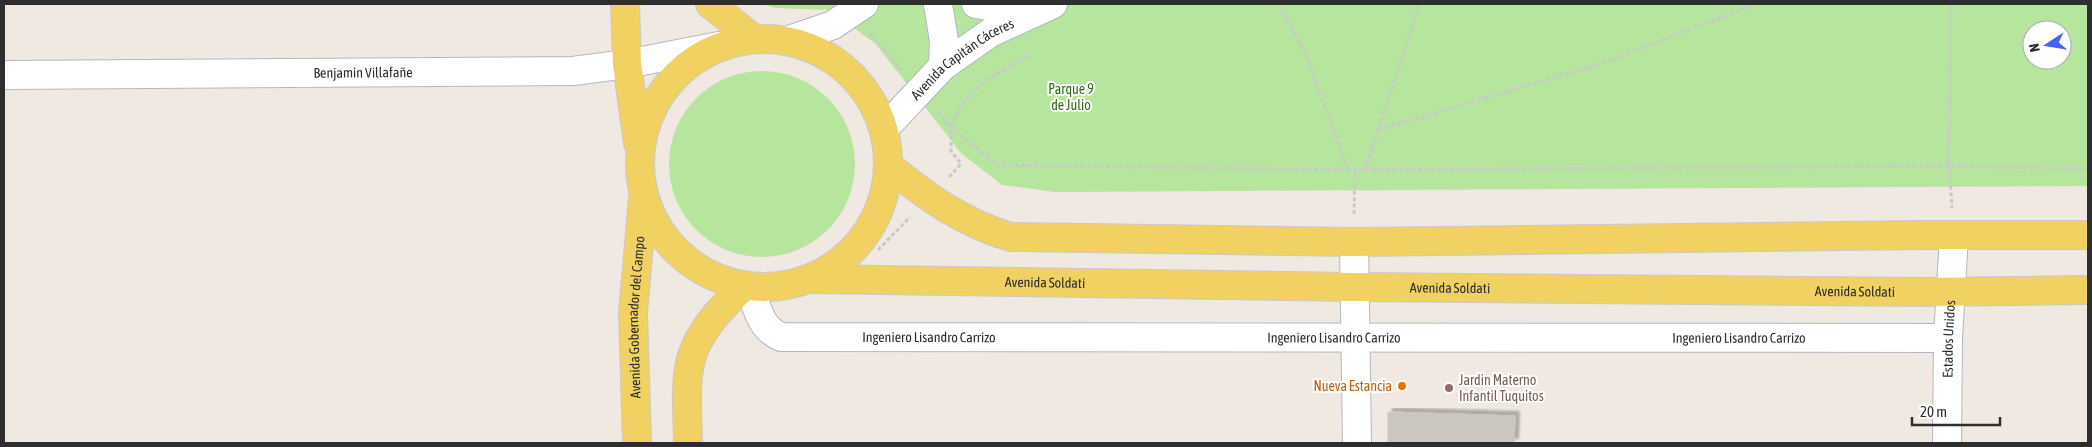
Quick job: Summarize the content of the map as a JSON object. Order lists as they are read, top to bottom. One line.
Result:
{"streets":{"main road":["Avenida Soldati","Avenida Gobernador del Campo"],"street":["Avenida Capitán Cáceres","Benjamín Villafañe","Ingeniero Lisandro Carrizo","Estados Unidos"]},"crossings":[["Avenida Soldati","Estados Unidos"],["Ingeniero Lisandro Carrizo","Estados Unidos"]],"parks":["Parque 9 de Julio"],"places":["Nueva Estancia","Jardin Materno Infantil Tuquitos"],"scale_bar":"20 m","north":"left"}
